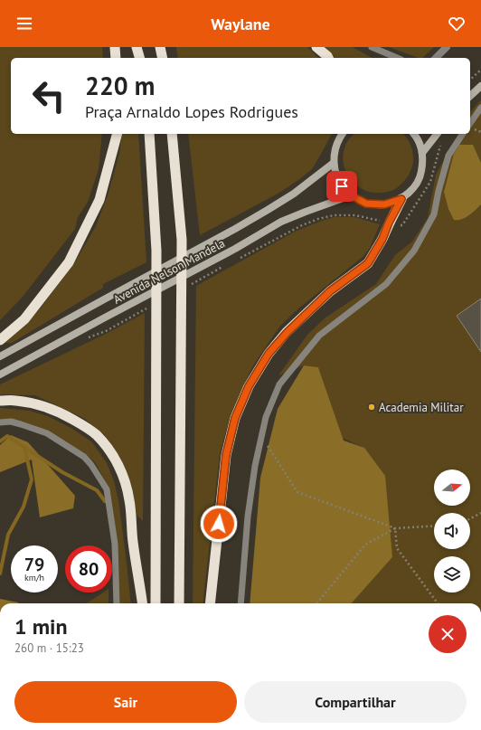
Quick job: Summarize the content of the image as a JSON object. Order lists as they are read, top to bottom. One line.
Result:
{"streets":{"main road":["Avenida Nelson Mandela"]},"places":["Academia Militar"],"north":"right","page":{"header":"Waylane","turn":["220 m","Praça Arnaldo Lopes Rodrigues"],"speed":"79 km/h","limit":"80","heading":["1 min","260 m · 15:23"],"buttons":["Sair","Compartilhar"]}}
